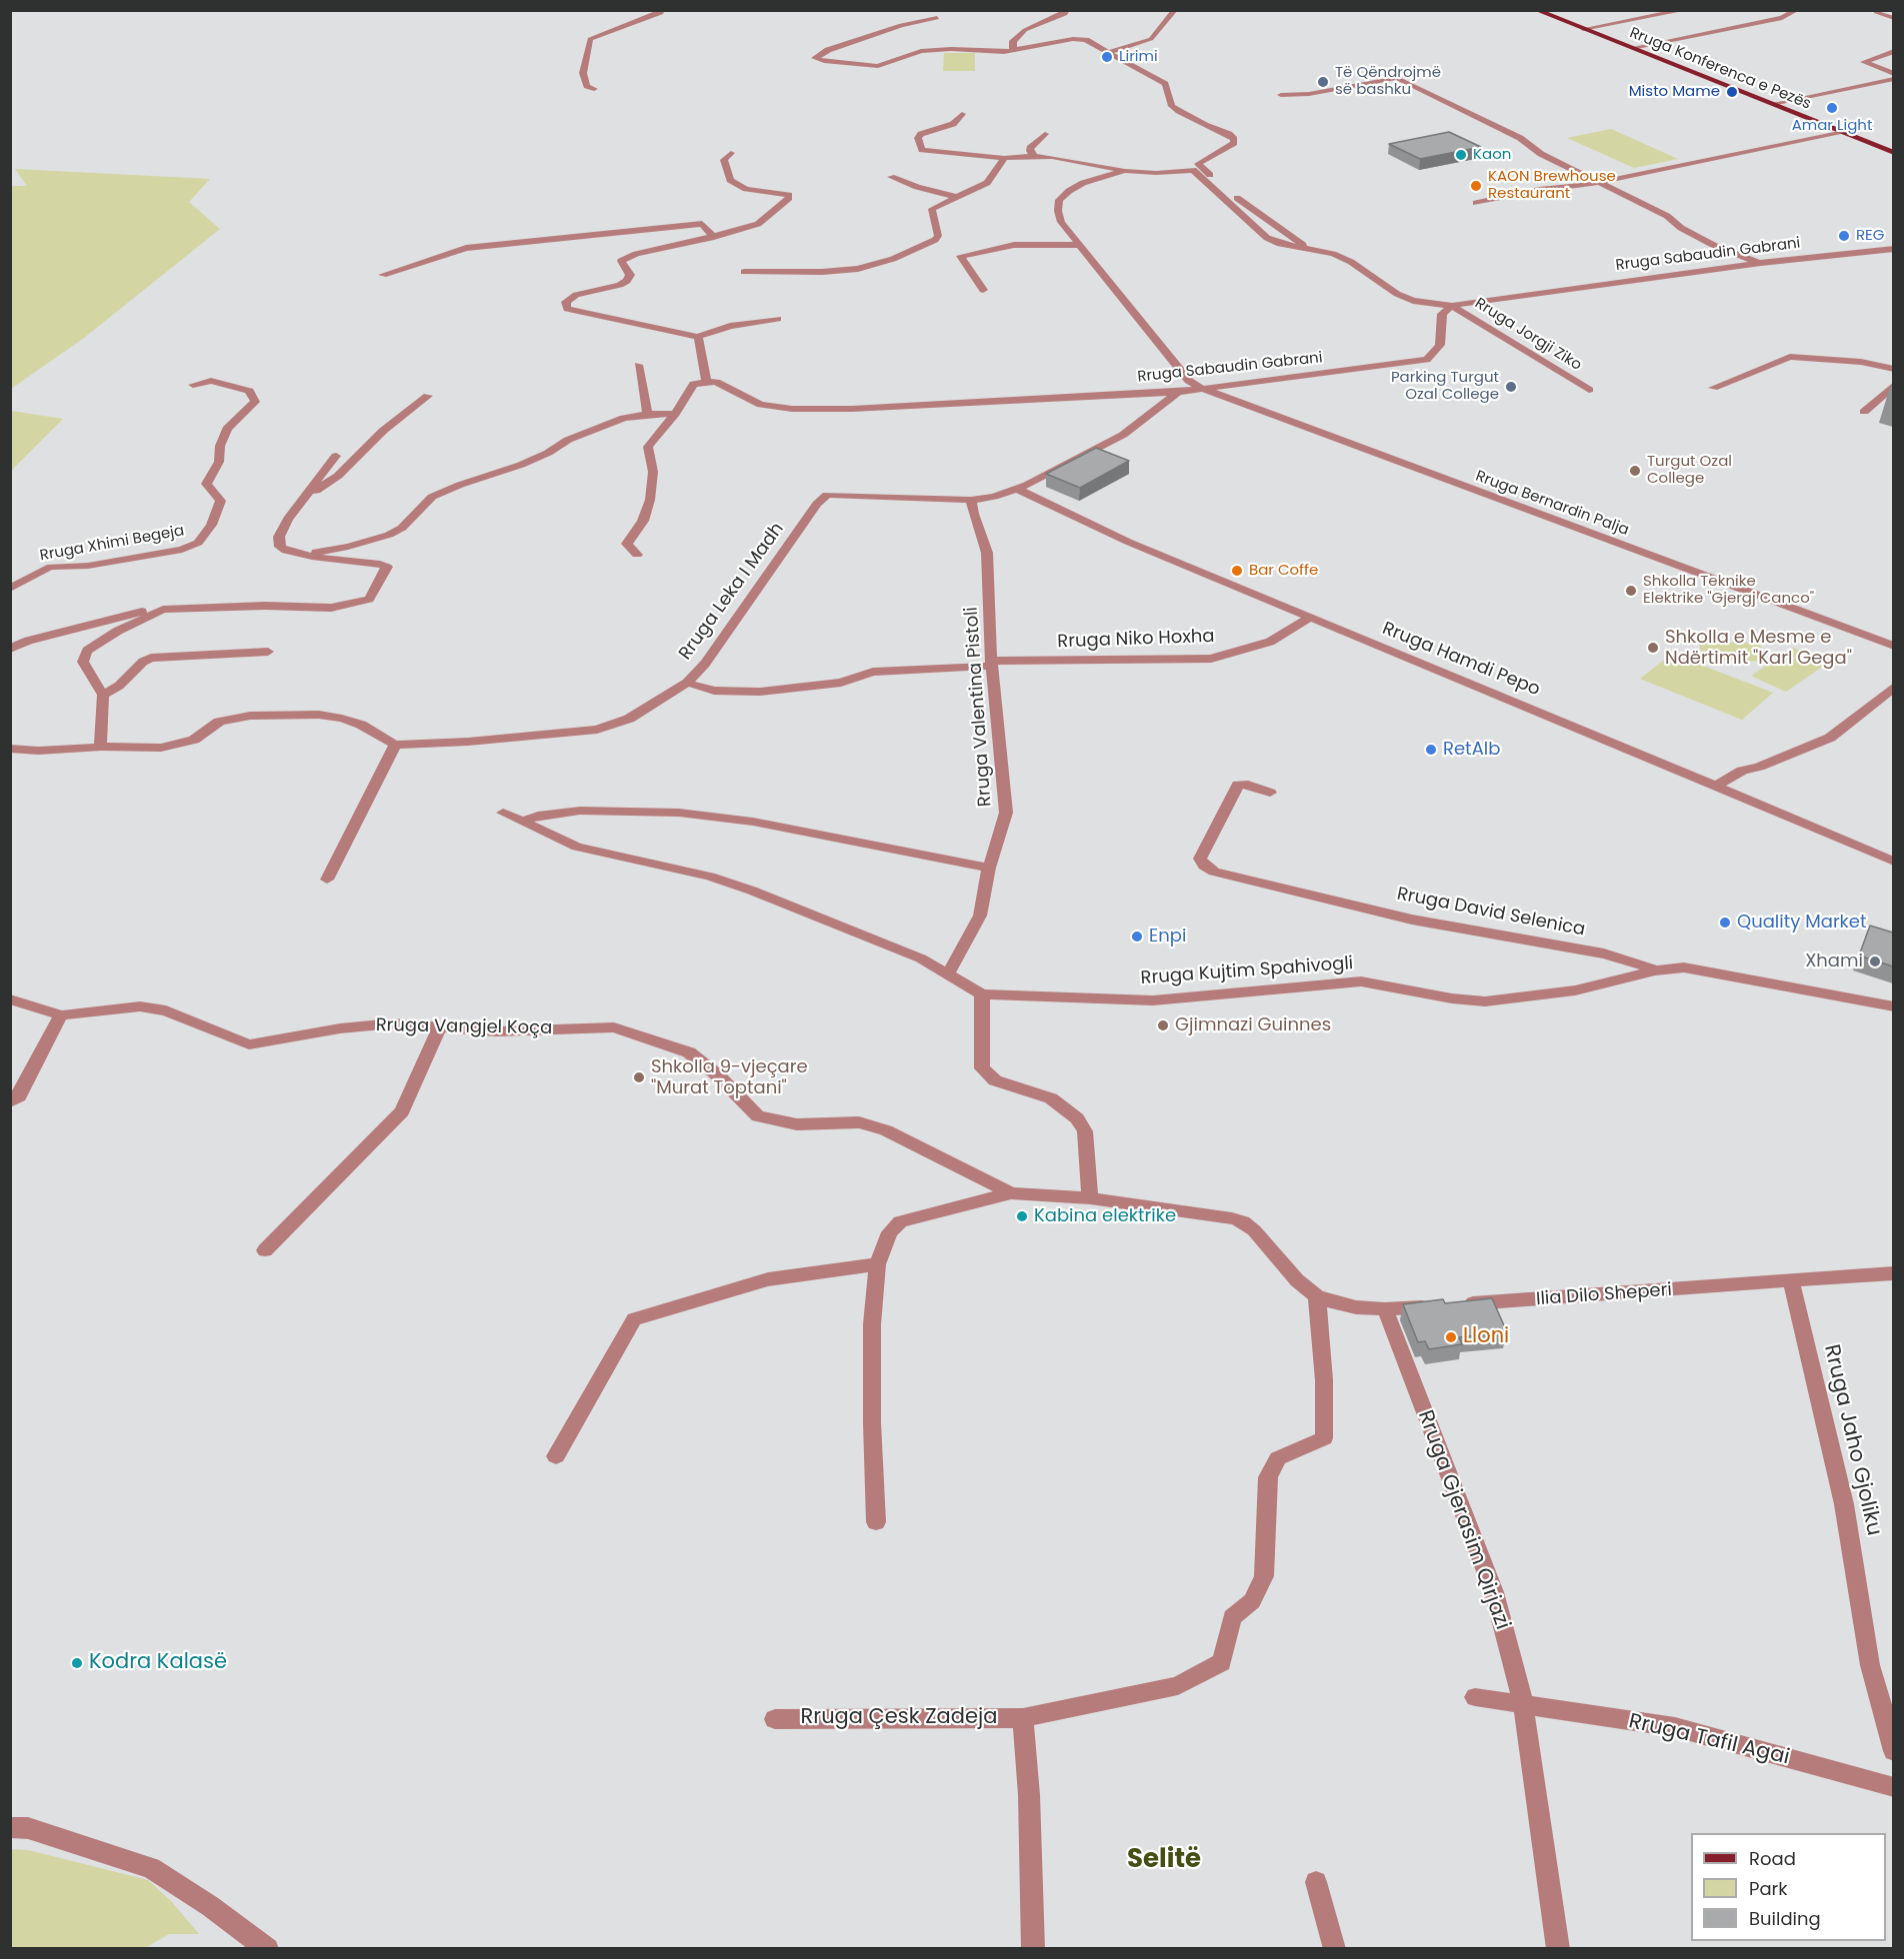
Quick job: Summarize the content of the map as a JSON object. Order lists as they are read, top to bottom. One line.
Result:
{"streets":{"main road":["Rruga Konferenca e Pezës"],"street":["Rruga Sabaudin Gabrani","Rruga Jorgji Ziko","Rruga Bernardin Palja","Rruga Xhimi Begeja","Rruga Leka I Madh","Rruga Niko Hoxha","Rruga Hamdi Pepo","Rruga Valentina Pistoli","Rruga David Selenica","Rruga Kujtim Spahivogli","Rruga Vangjel Koça","Ilia Dilo Sheperi","Rruga Jaho Gjoliku","Rruga Gjerasim Qirjazi","Rruga Çesk Zadeja","Rruga Tafil Agai"]},"crossings":[["Rruga Sabaudin Gabrani","Rruga Jorgji Ziko"],["Rruga Sabaudin Gabrani","Rruga Bernardin Palja"],["Rruga Sabaudin Gabrani","Rruga Leka I Madh"],["Rruga Leka I Madh","Rruga Niko Hoxha"],["Rruga Leka I Madh","Rruga Hamdi Pepo"],["Rruga Leka I Madh","Rruga Valentina Pistoli"],["Rruga Niko Hoxha","Rruga Hamdi Pepo"],["Rruga Niko Hoxha","Rruga Valentina Pistoli"],["Rruga David Selenica","Rruga Kujtim Spahivogli"],["Rruga Vangjel Koça","Ilia Dilo Sheperi"],["Rruga Vangjel Koça","Rruga Çesk Zadeja"],["Ilia Dilo Sheperi","Rruga Jaho Gjoliku"],["Ilia Dilo Sheperi","Rruga Gjerasim Qirjazi"],["Ilia Dilo Sheperi","Rruga Çesk Zadeja"],["Rruga Gjerasim Qirjazi","Rruga Tafil Agai"]],"districts":["Selitë"],"places":["Lirimi","Të Qëndrojmë së bashku","Misto Mame","Amar Light","Kaon","KAON Brewhouse Restaurant","REG","Parking Turgut Ozal College","Turgut Ozal College","Bar Coffe","Shkolla Teknike Elektrike \"Gjergj Canco\"","Shkolla e Mesme e Ndërtimit \"Karl Gega\"","RetAlb","Quality Market","Enpi","Xhami","Gjimnazi Guinnes","Shkolla 9-vjeçare \"Murat Toptani\"","Kabina elektrike","Lloni","Kodra Kalasë"],"legend":["Road","Park","Building"]}
